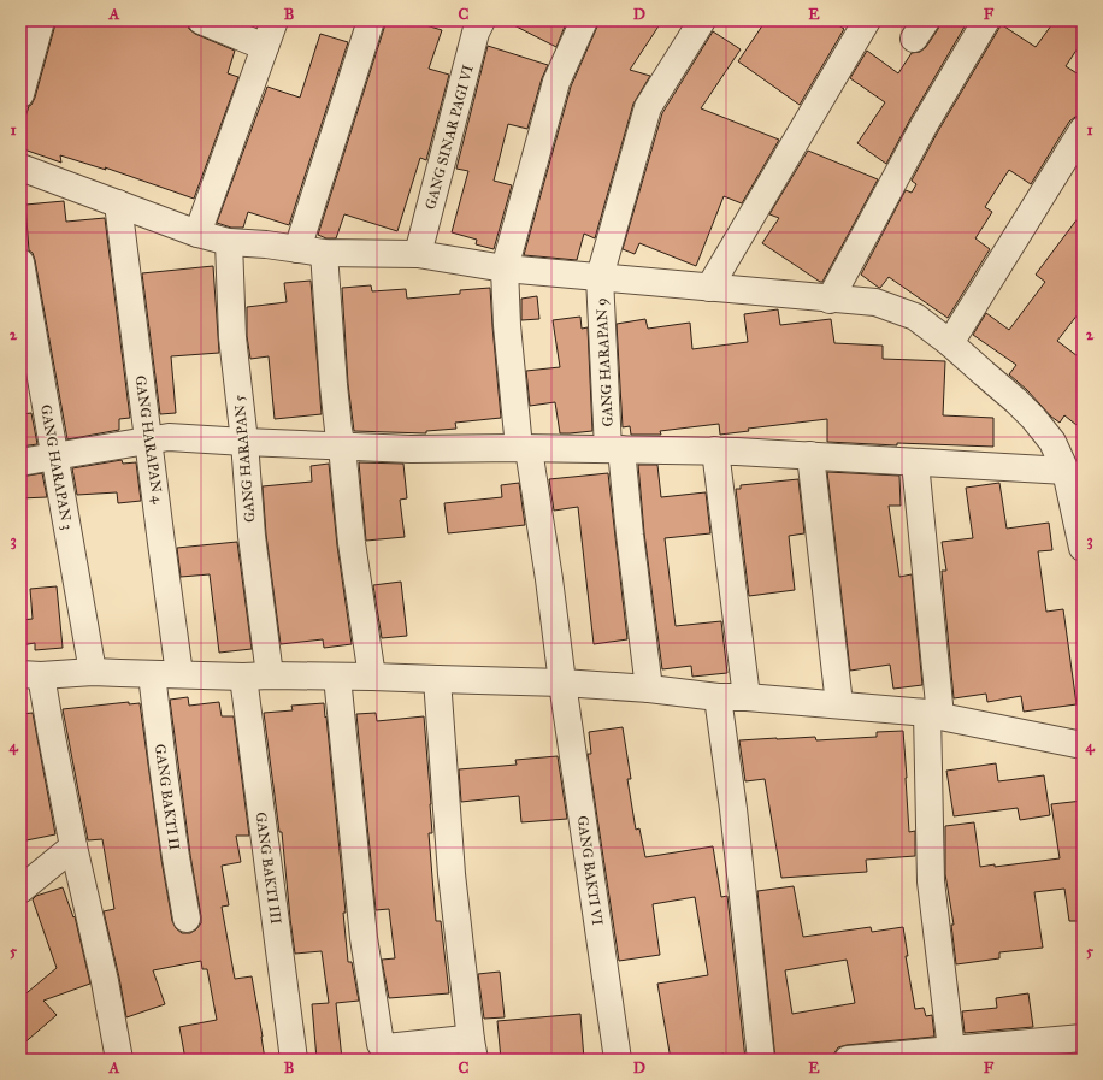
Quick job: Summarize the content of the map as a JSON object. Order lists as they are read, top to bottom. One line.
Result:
{"streets":{"street":["GANG SINAR PAGI VI","GANG HARAPAN 9","GANG HARAPAN 4","GANG HARAPAN 5","GANG HARAPAN 3","GANG BAKTI II","GANG BAKTI III","GANG BAKTI VI"]},"grid":{"columns":["A","B","C","D","E","F"],"rows":["1","2","3","4","5"]}}
